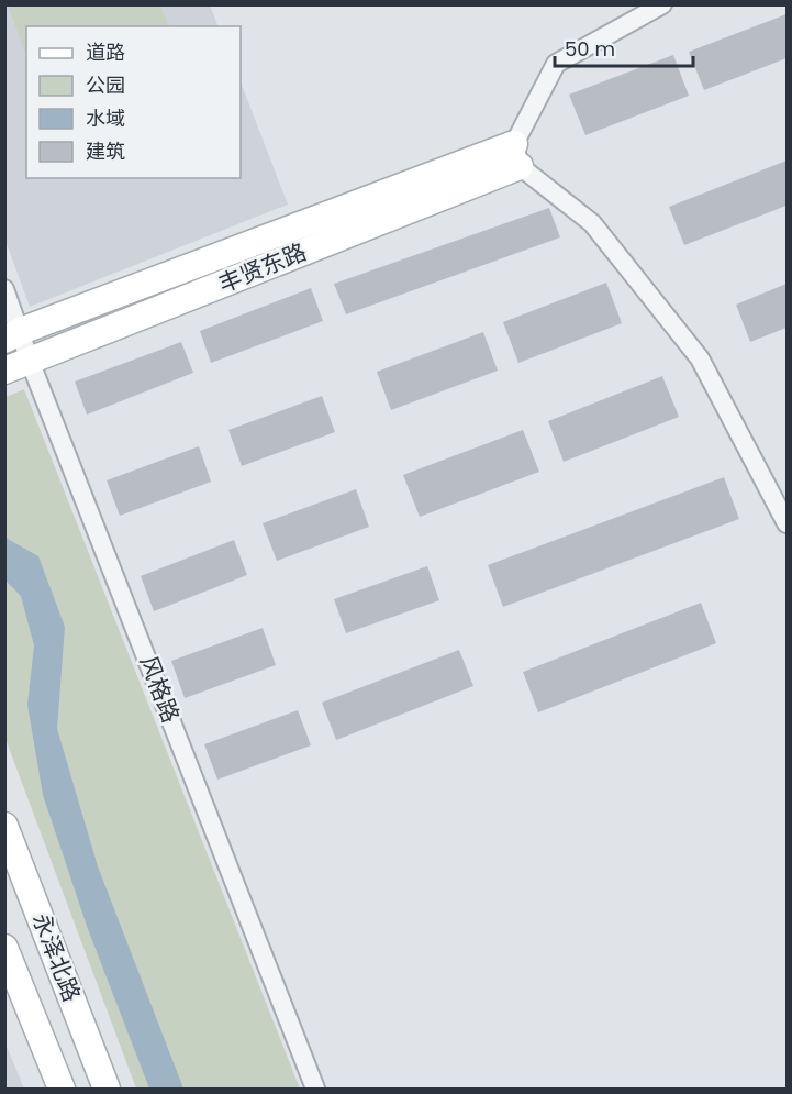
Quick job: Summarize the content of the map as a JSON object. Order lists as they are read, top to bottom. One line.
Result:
{"streets":{"street":["丰贤东路","风格路","永泽北路"]},"crossings":[["丰贤东路","风格路"]],"legend":["道路","公园","水域","建筑"],"scale_bar":"50 m"}
